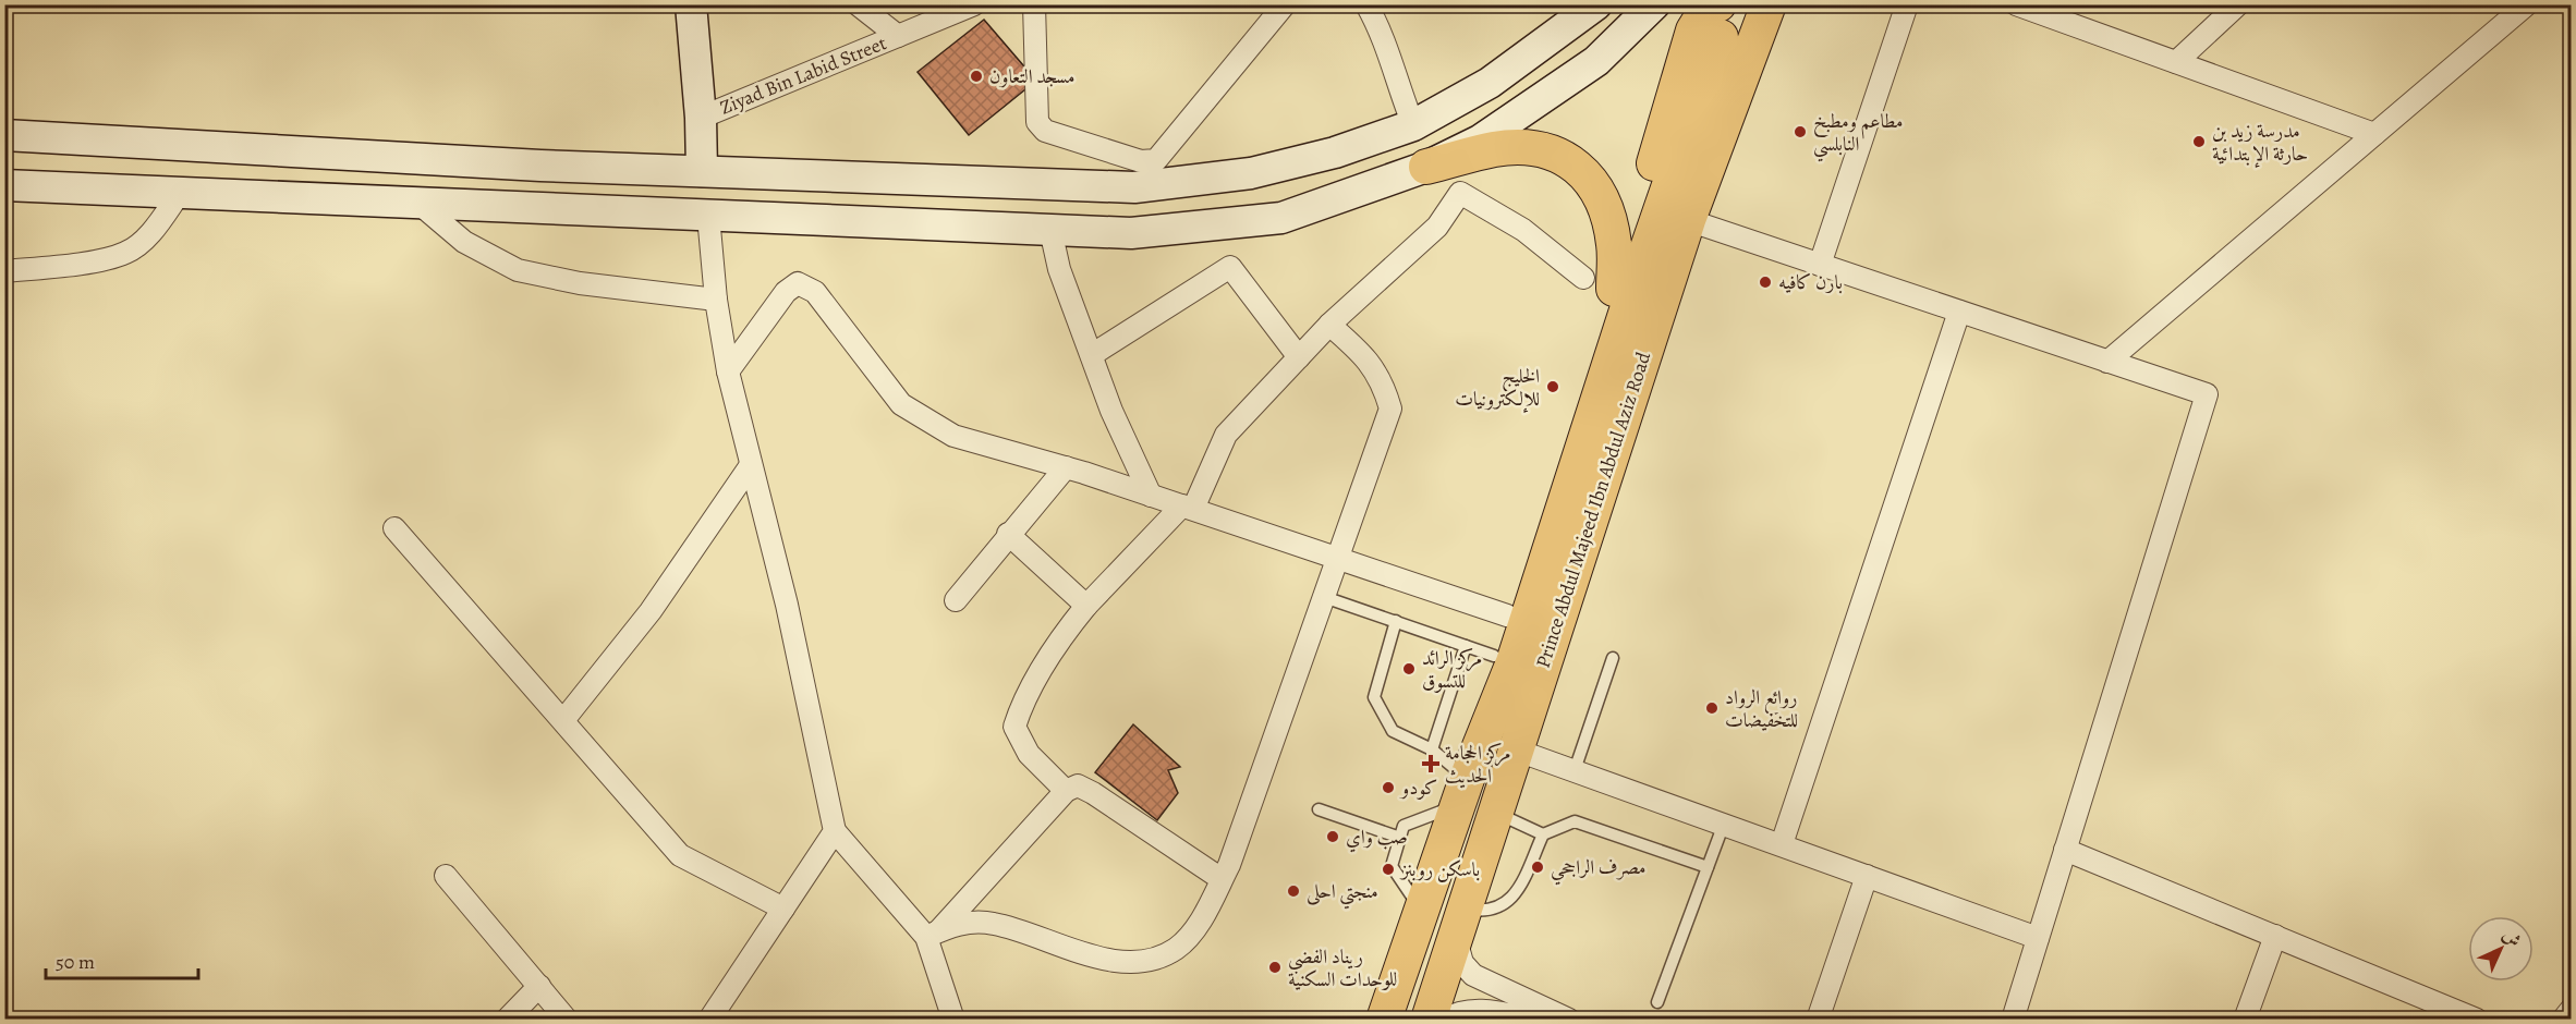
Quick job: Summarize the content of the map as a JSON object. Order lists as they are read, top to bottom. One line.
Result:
{"streets":{"main road":["Ziyad Bin Labid Street","Prince Abdul Majeed Ibn Abdul Aziz Road"]},"places":{"other":["مسجد التعاون","مطاعم ومطبخ النابلسي","مدرسة زيد بن حارثة الإبتدائية","بارن كافيه","الخليج للإلكترونيات","مركز الرائد للتسوق","روائع الرواد للتخفيضات","كودو","صب واي","مصرف الراجحي","باسكن روبنز","منجتي احلى","ريناد الفضي للوحدات السكنية"],"health":["مركز الحجامة الحديث"]},"scale_bar":"50 m","north":"top right"}
